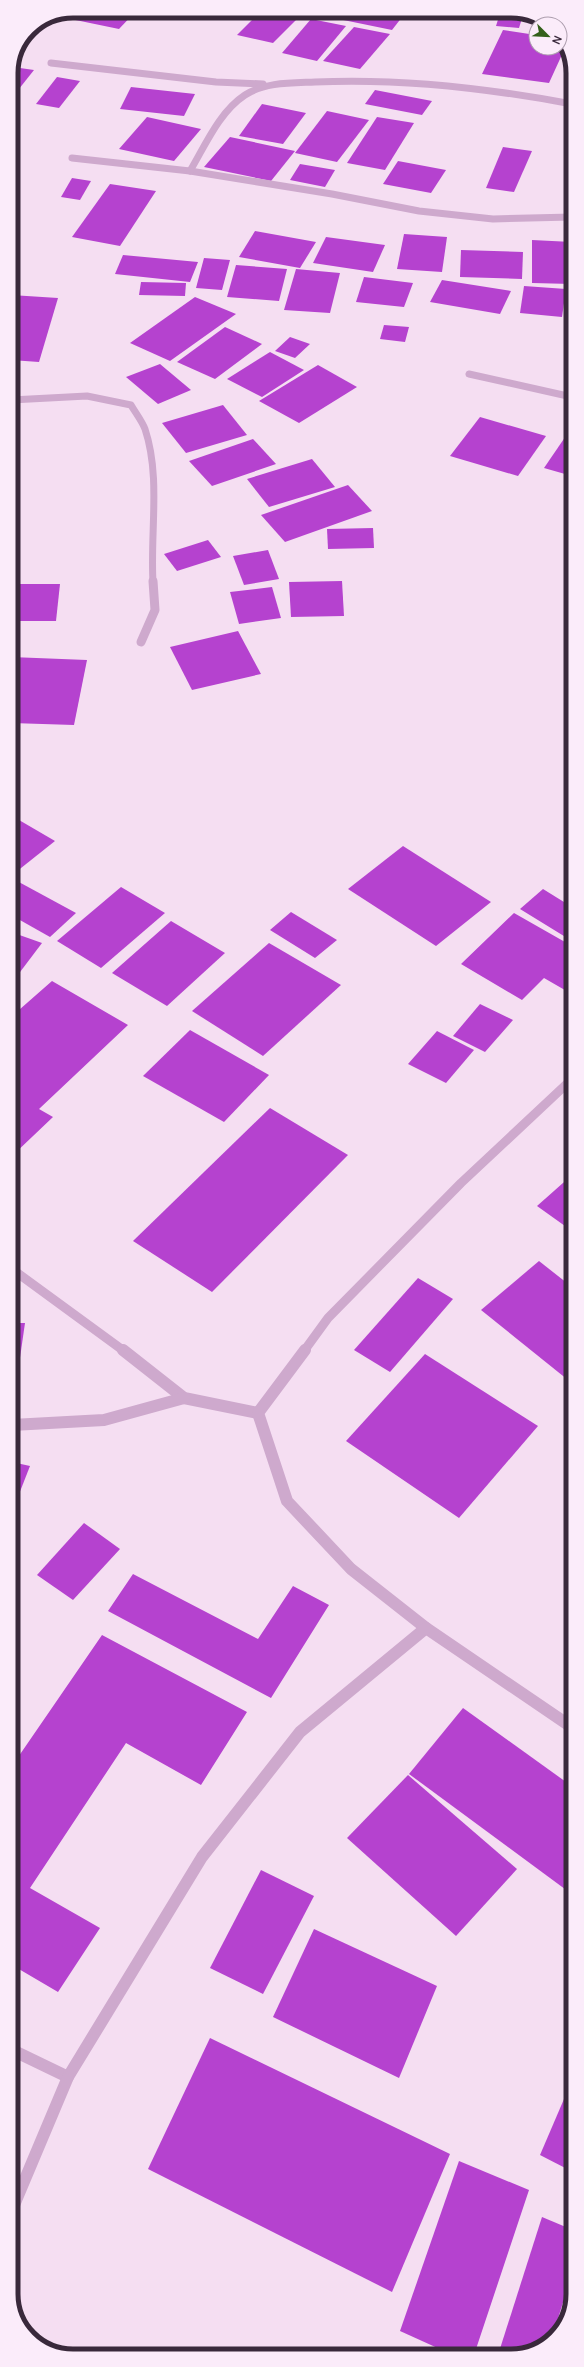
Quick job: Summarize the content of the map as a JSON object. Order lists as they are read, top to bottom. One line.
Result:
{"north":"bottom right"}
